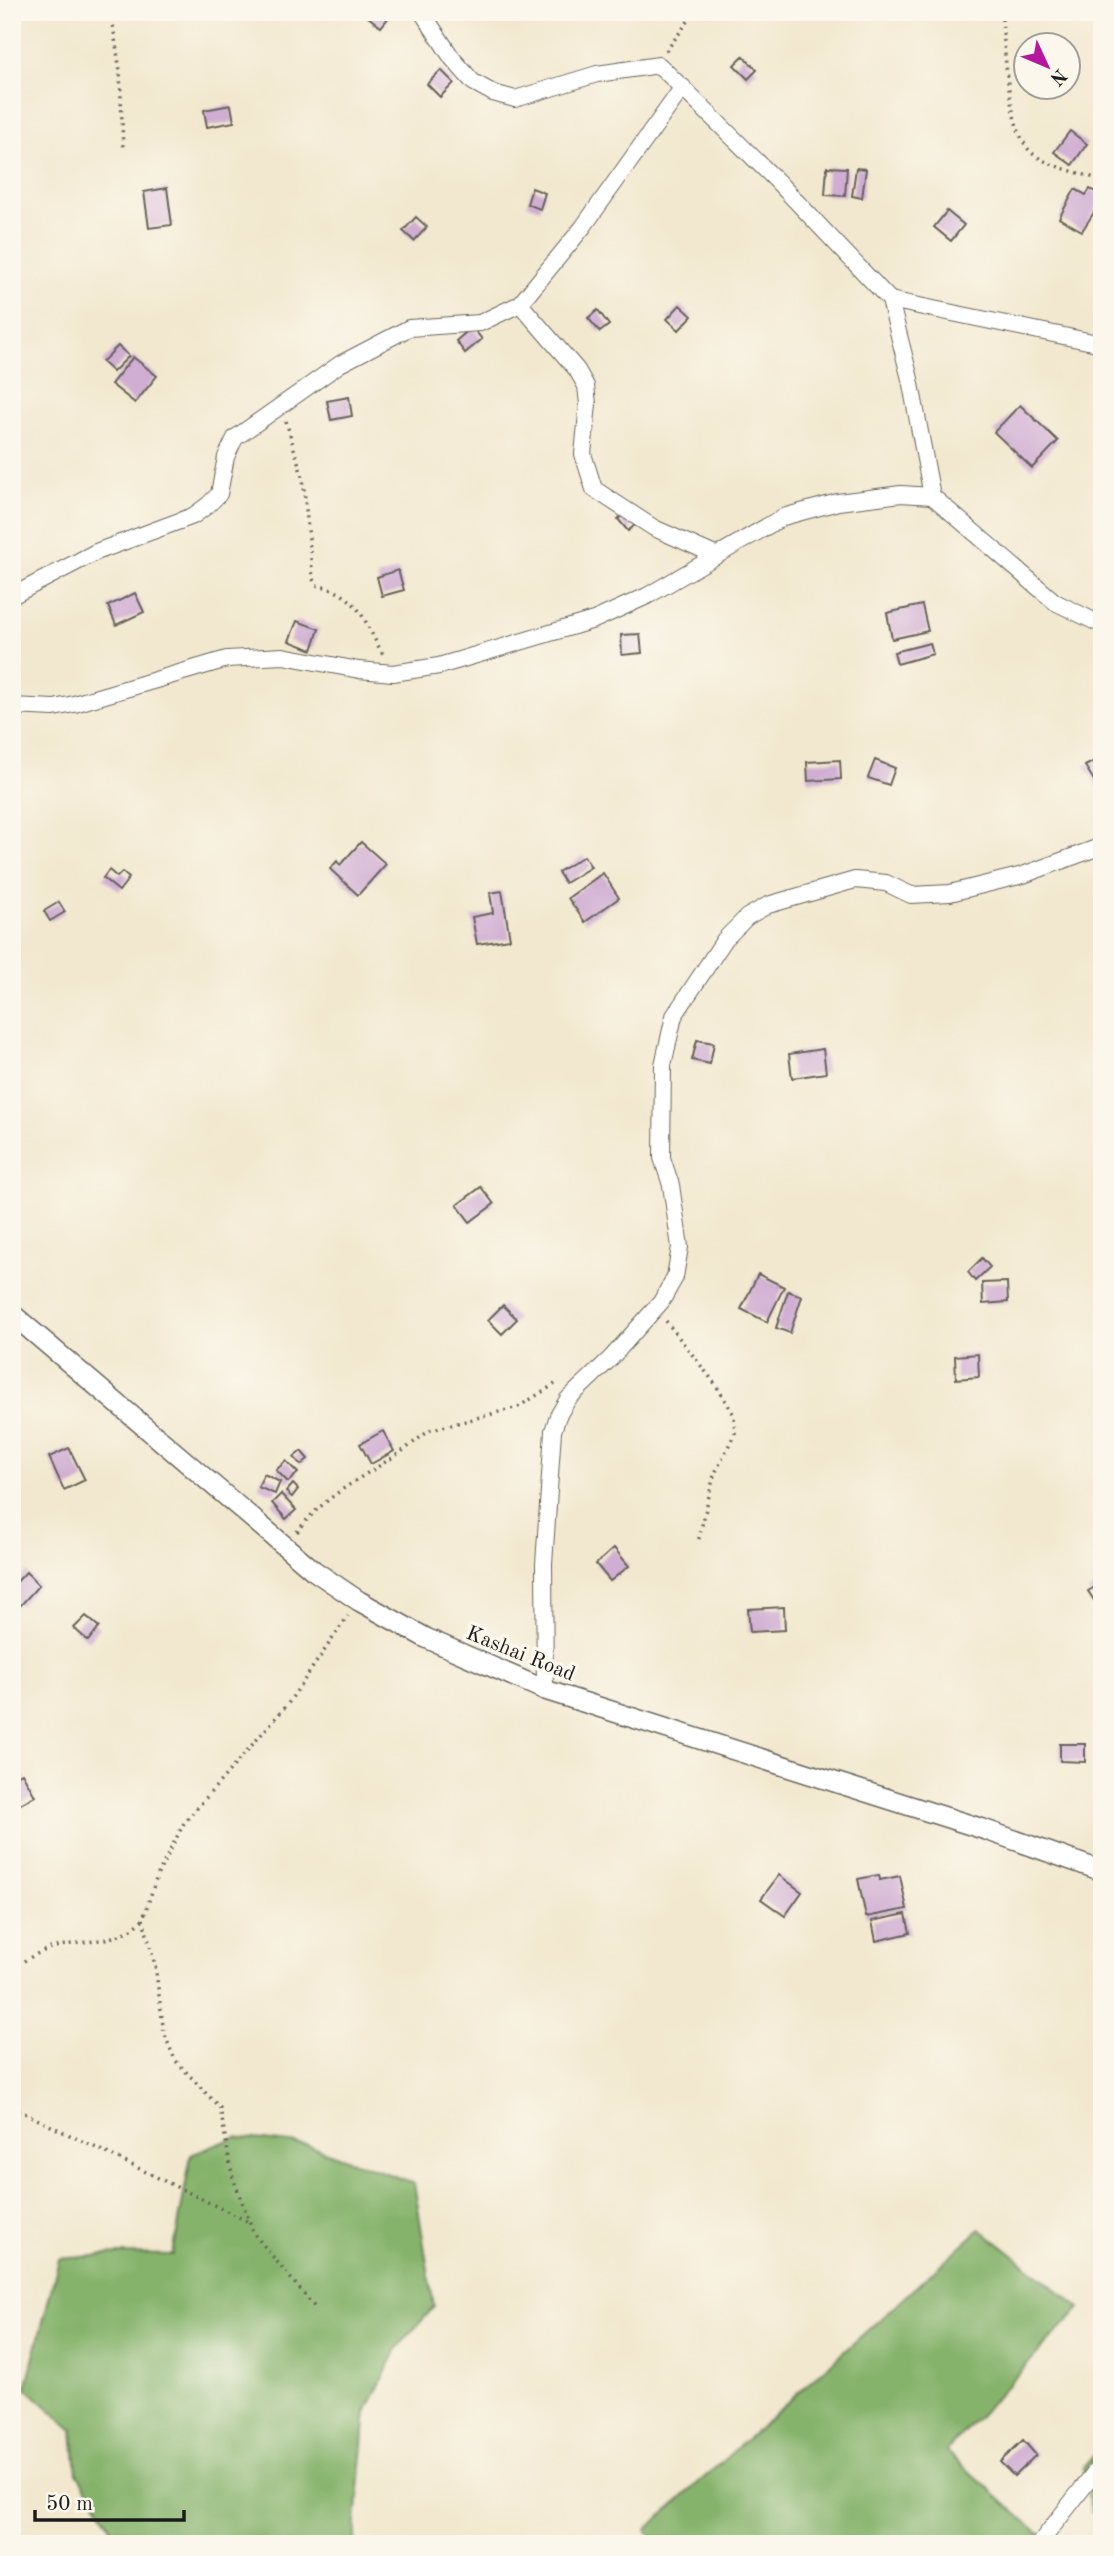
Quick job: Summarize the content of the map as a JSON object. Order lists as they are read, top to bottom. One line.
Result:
{"streets":{"street":["Kashai Road"]},"scale_bar":"50 m","north":"bottom right"}
